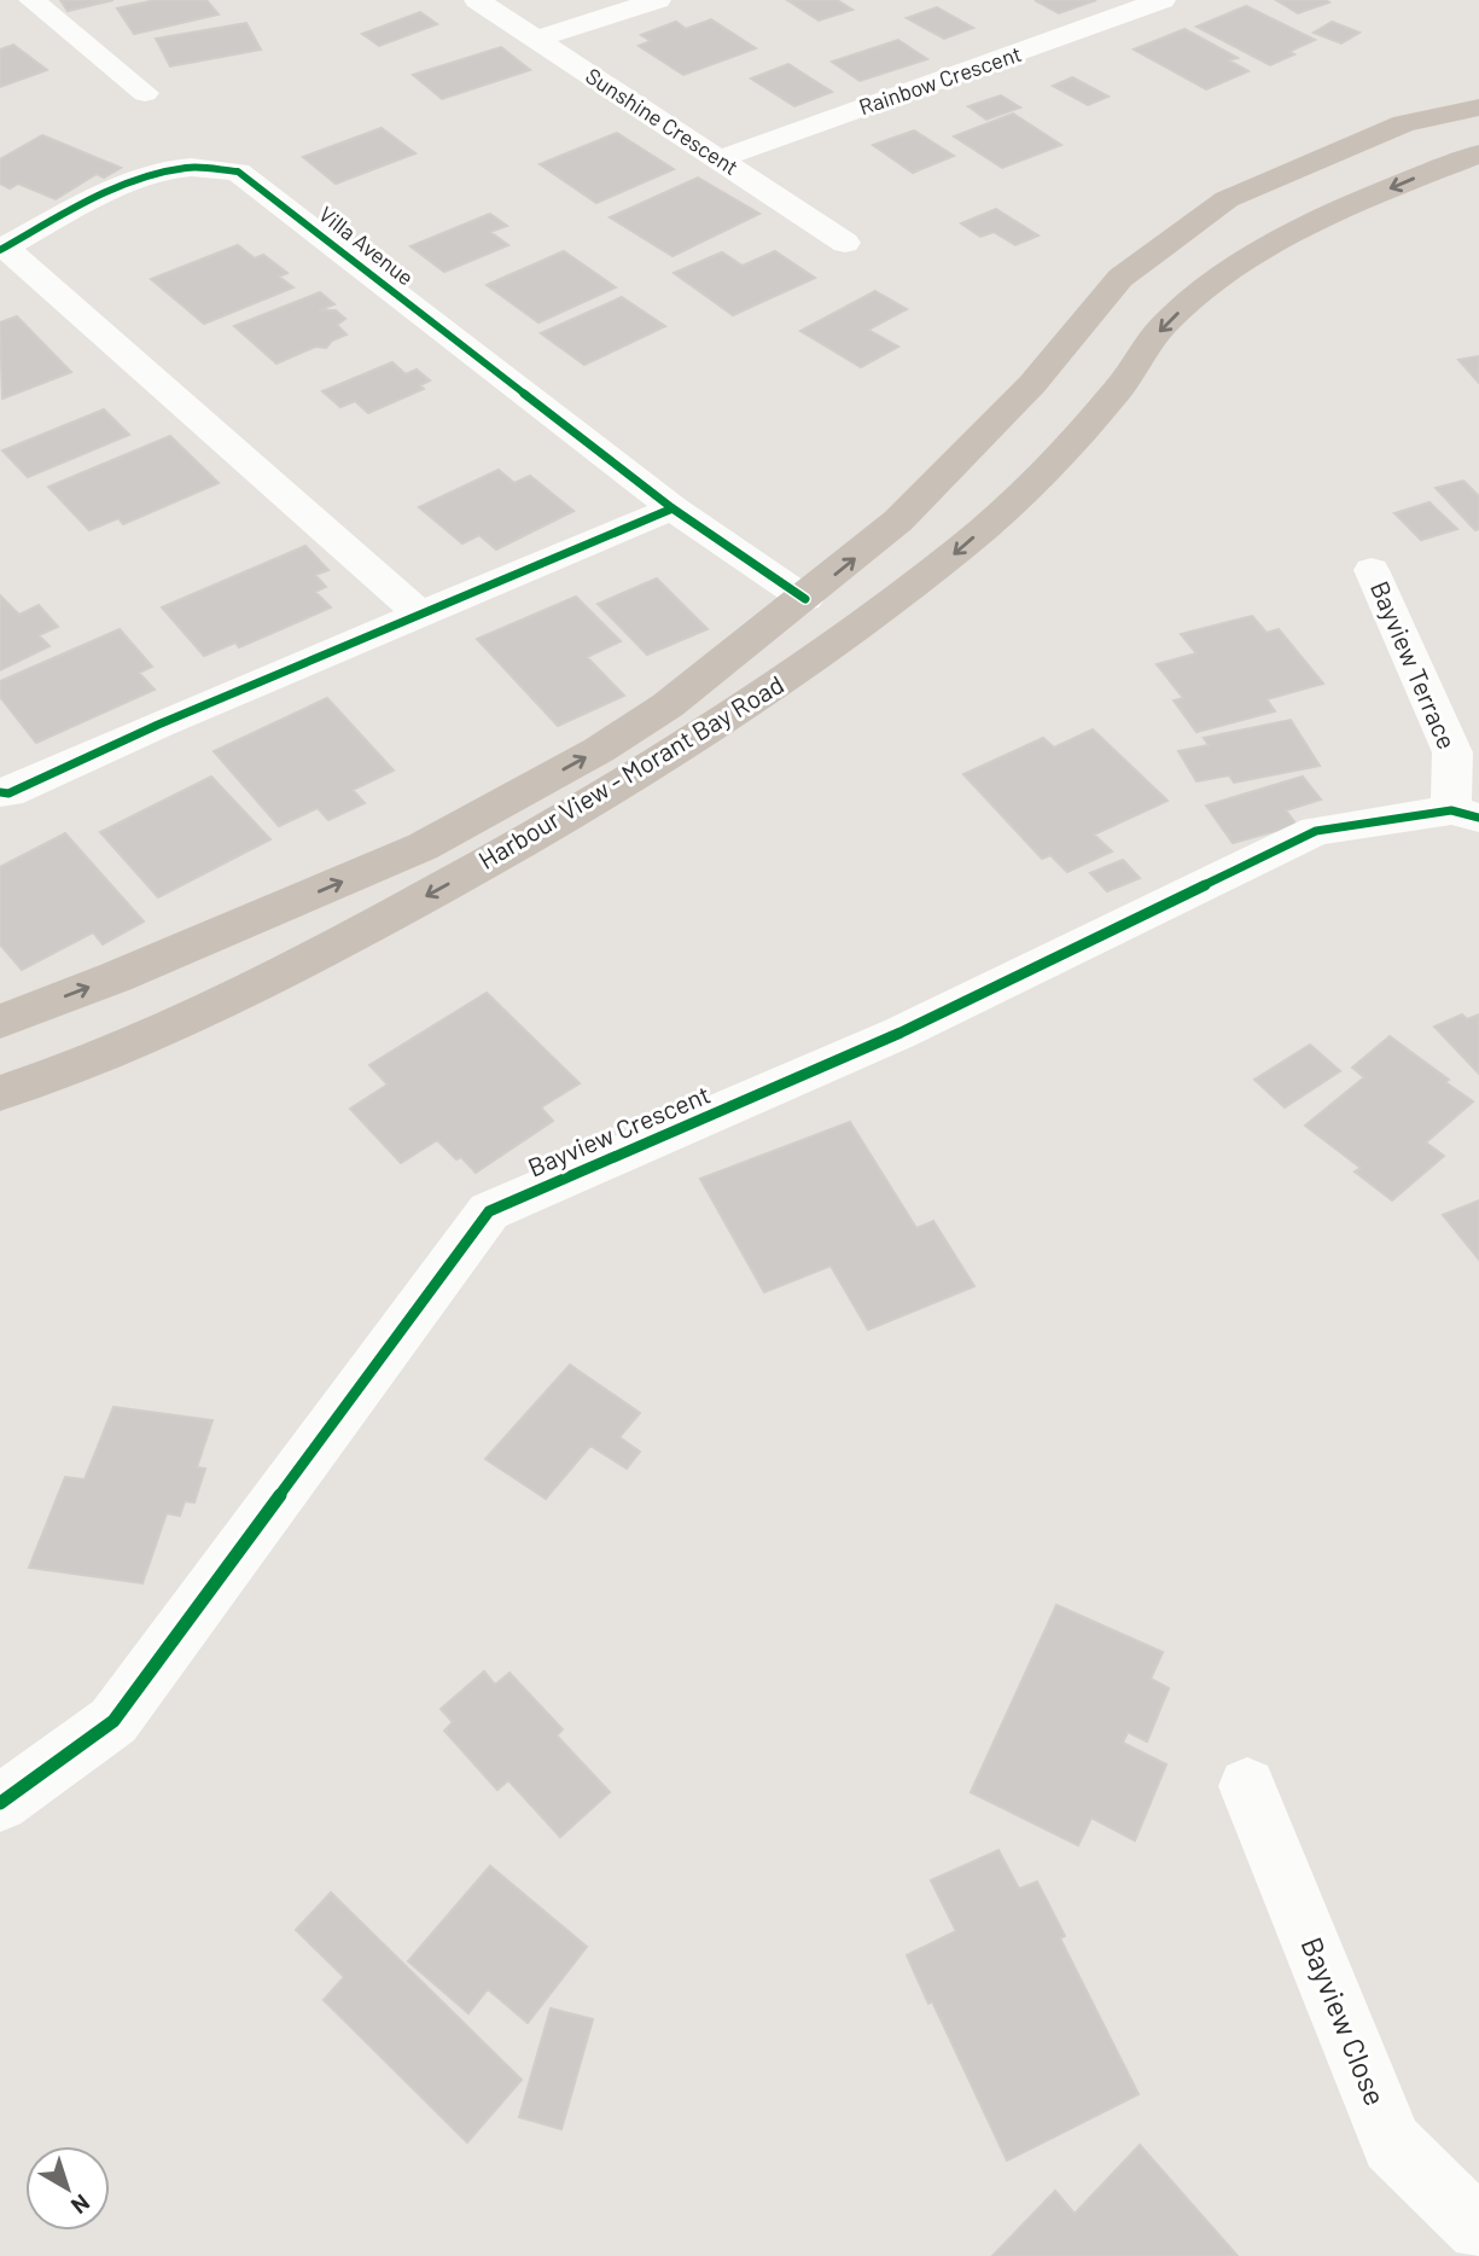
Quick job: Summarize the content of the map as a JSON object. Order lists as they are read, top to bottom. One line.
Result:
{"streets":{"highway":["Harbour View - Morant Bay Road"],"street":["Rainbow Crescent","Sunshine Crescent","Villa Avenue","Bayview Terrace","Bayview Crescent","Bayview Close"]},"crossings":[["Rainbow Crescent","Sunshine Crescent"],["Villa Avenue","Harbour View - Morant Bay Road"],["Bayview Terrace","Bayview Crescent"]],"north":"bottom right"}
